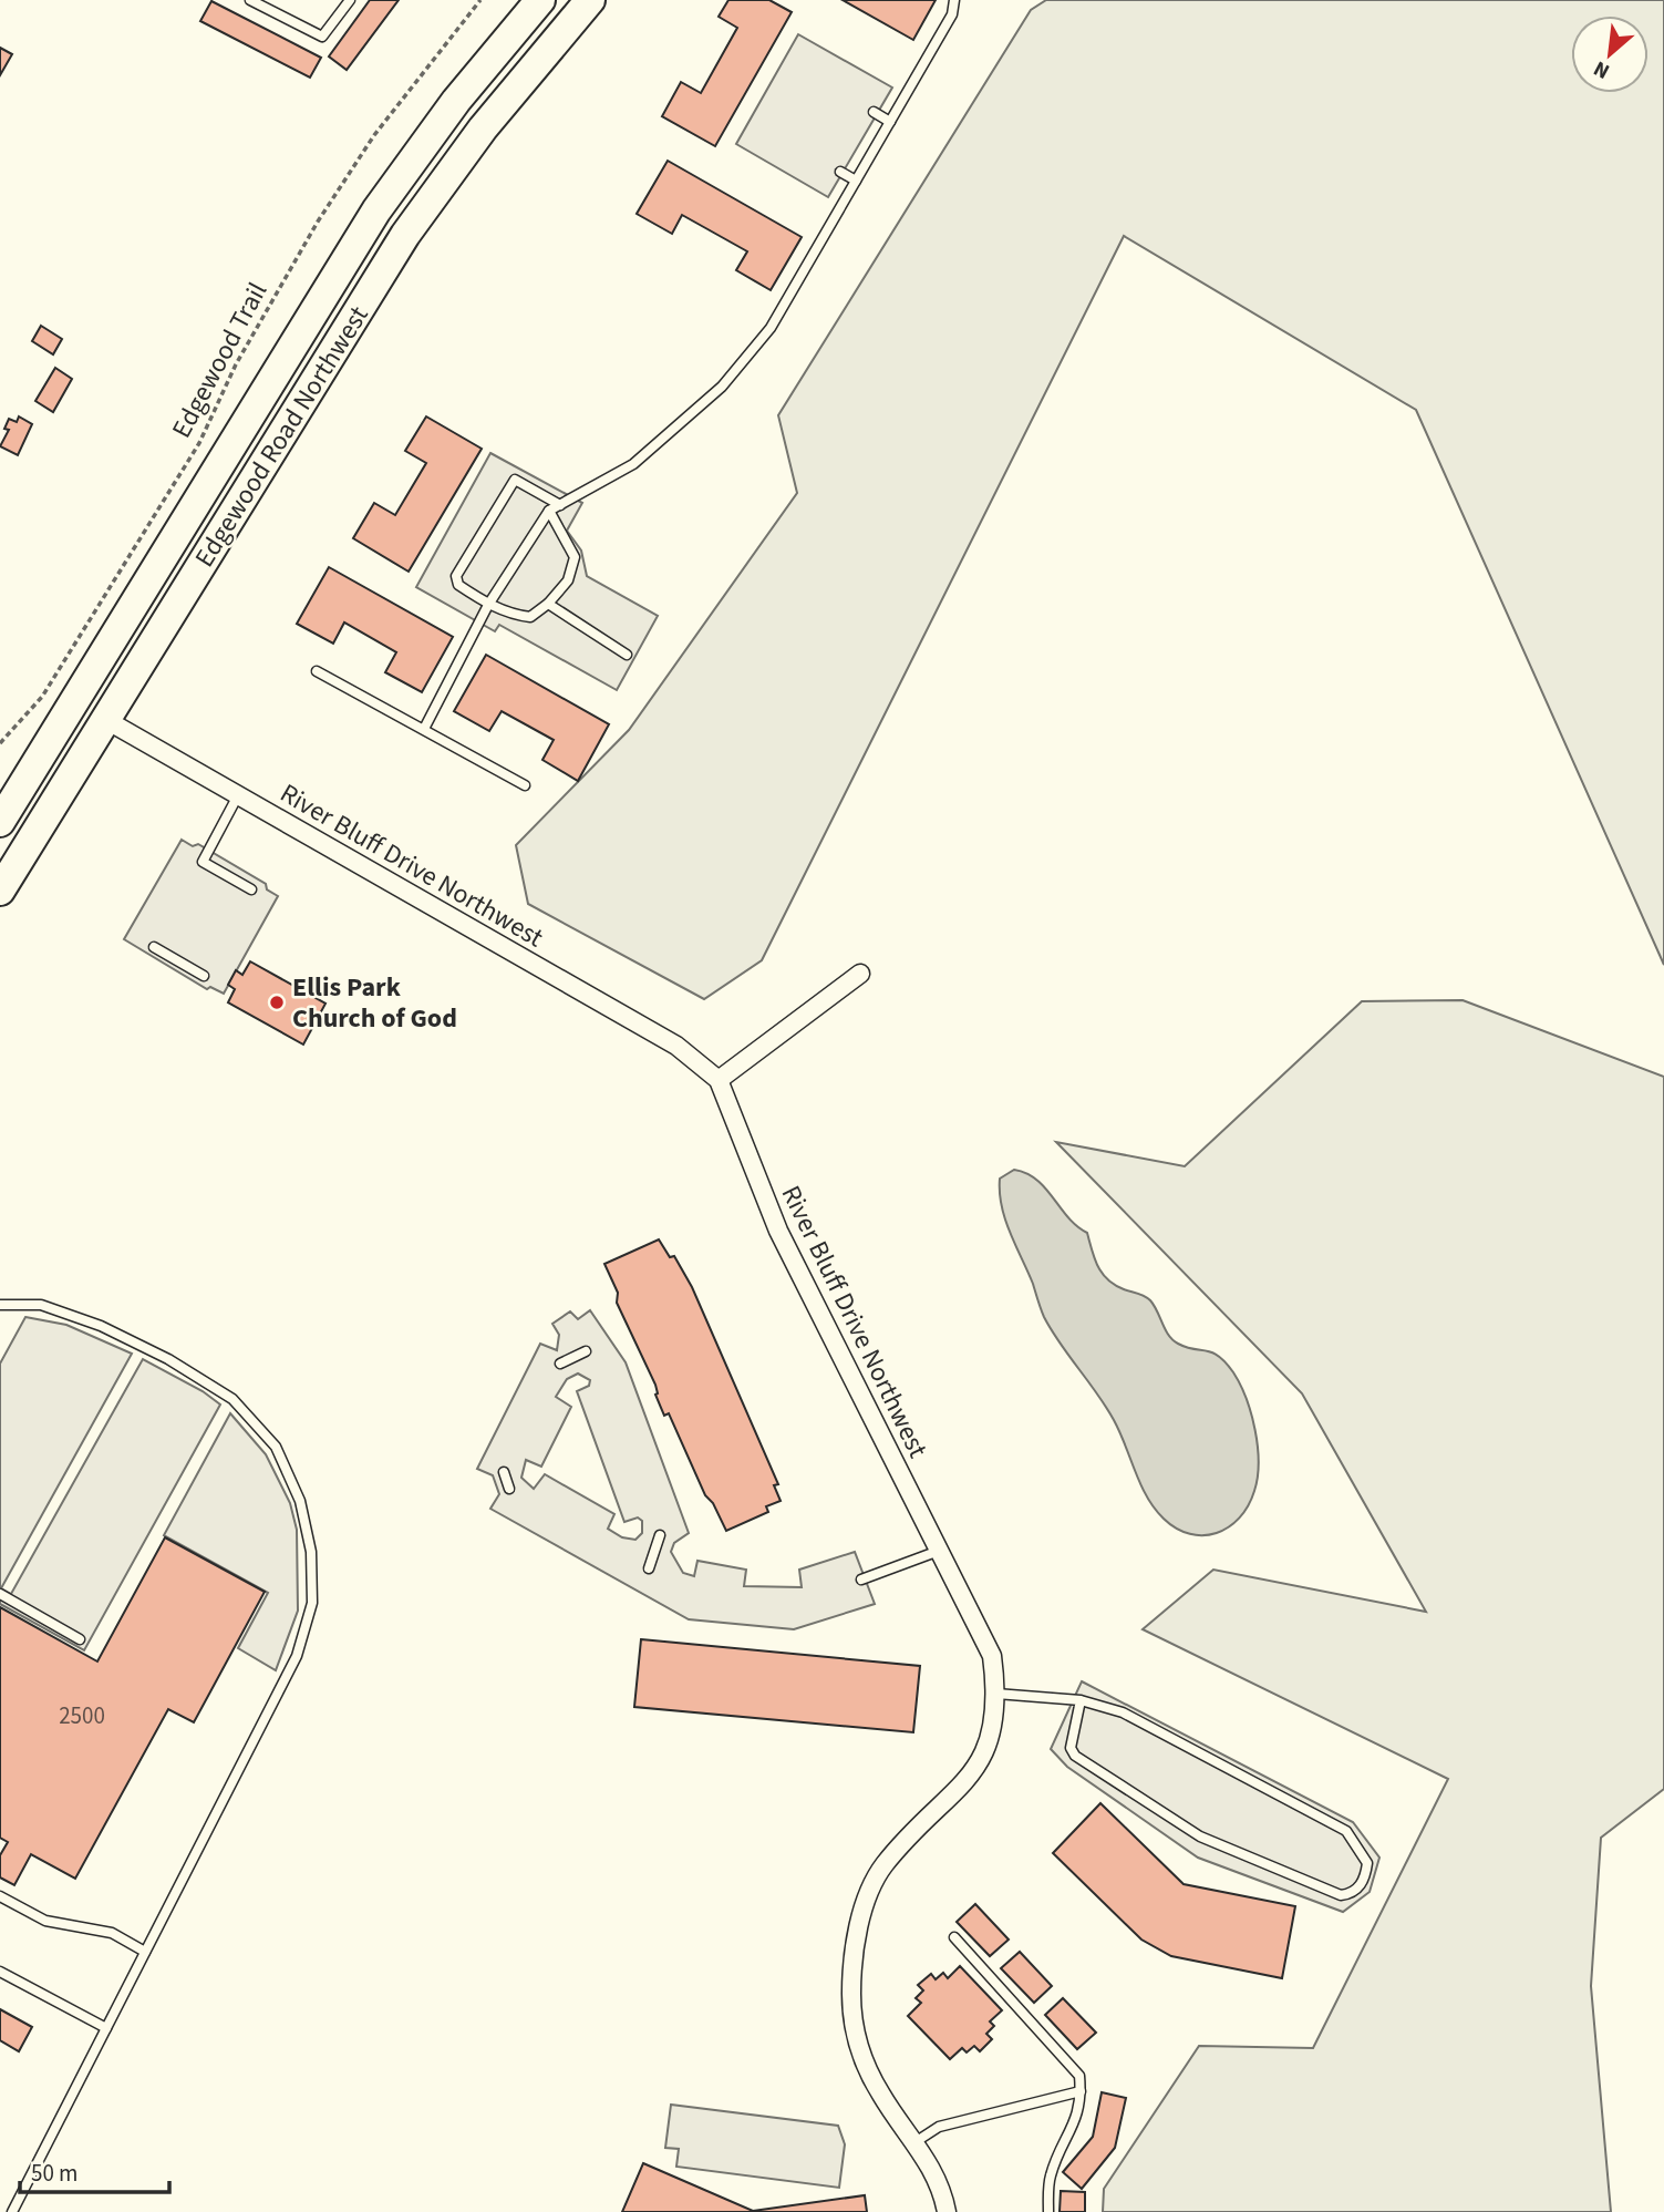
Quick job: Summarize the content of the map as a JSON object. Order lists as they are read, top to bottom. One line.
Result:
{"streets":{"main road":["Edgewood Road Northwest"],"street":["River Bluff Drive Northwest"],"path":["Edgewood Trail"]},"crossings":[["Edgewood Road Northwest","River Bluff Drive Northwest"]],"places":["Ellis Park Church of God"],"house_numbers":["2500"],"scale_bar":"50 m","north":"bottom left"}
